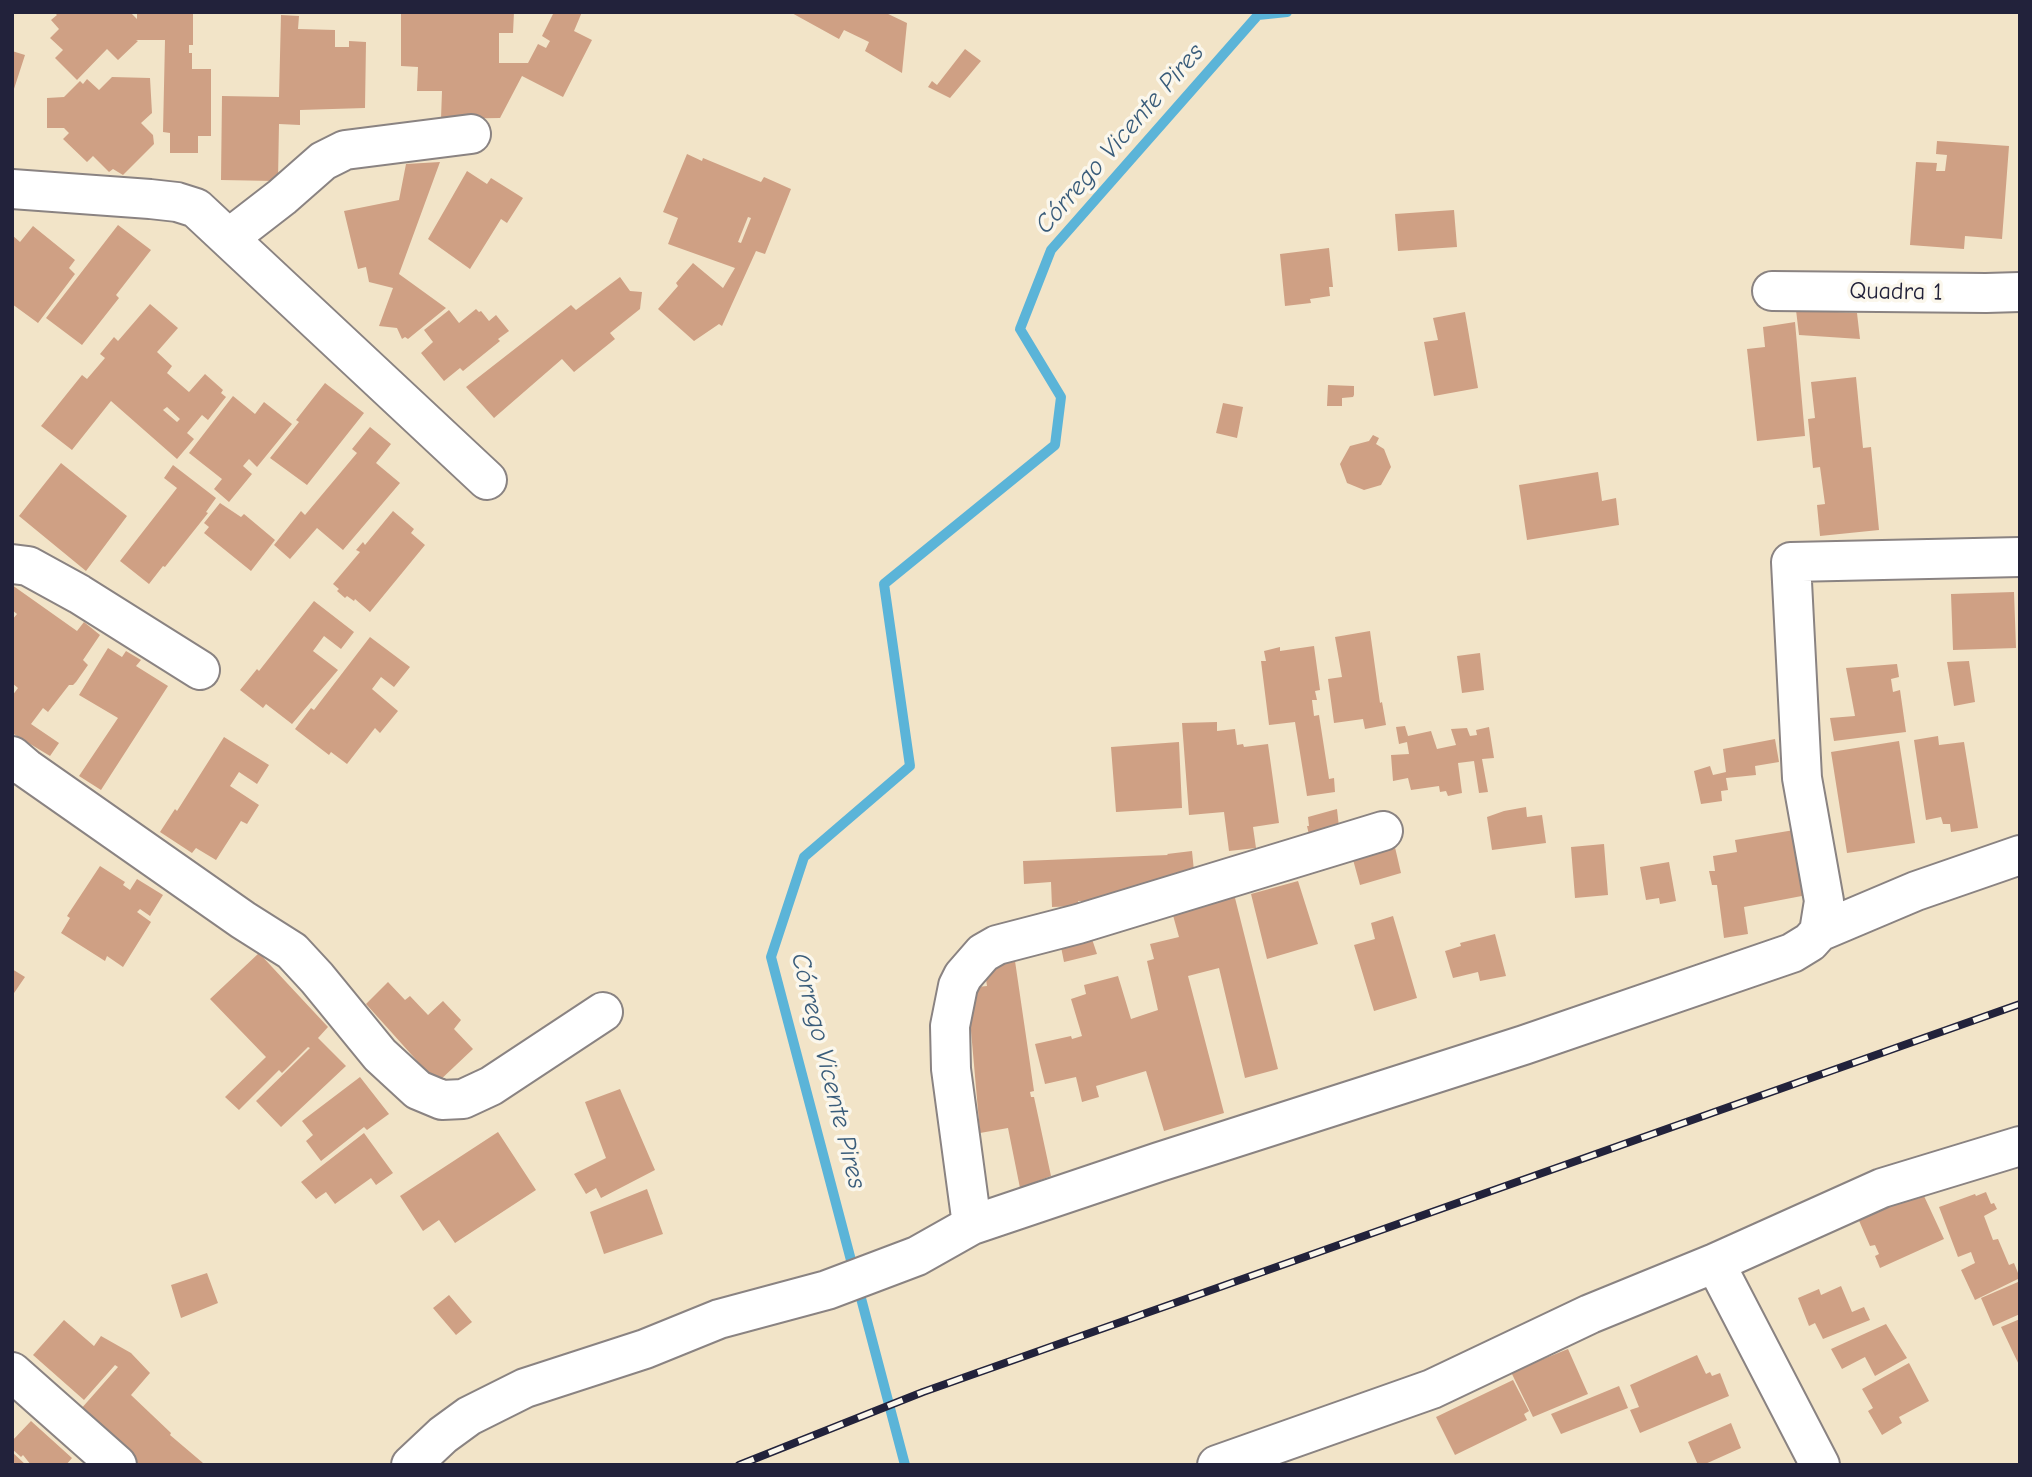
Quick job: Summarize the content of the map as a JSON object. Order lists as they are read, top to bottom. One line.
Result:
{"streets":{"street":["Quadra 1"]},"water":["Córrego Vicente Pires"]}
